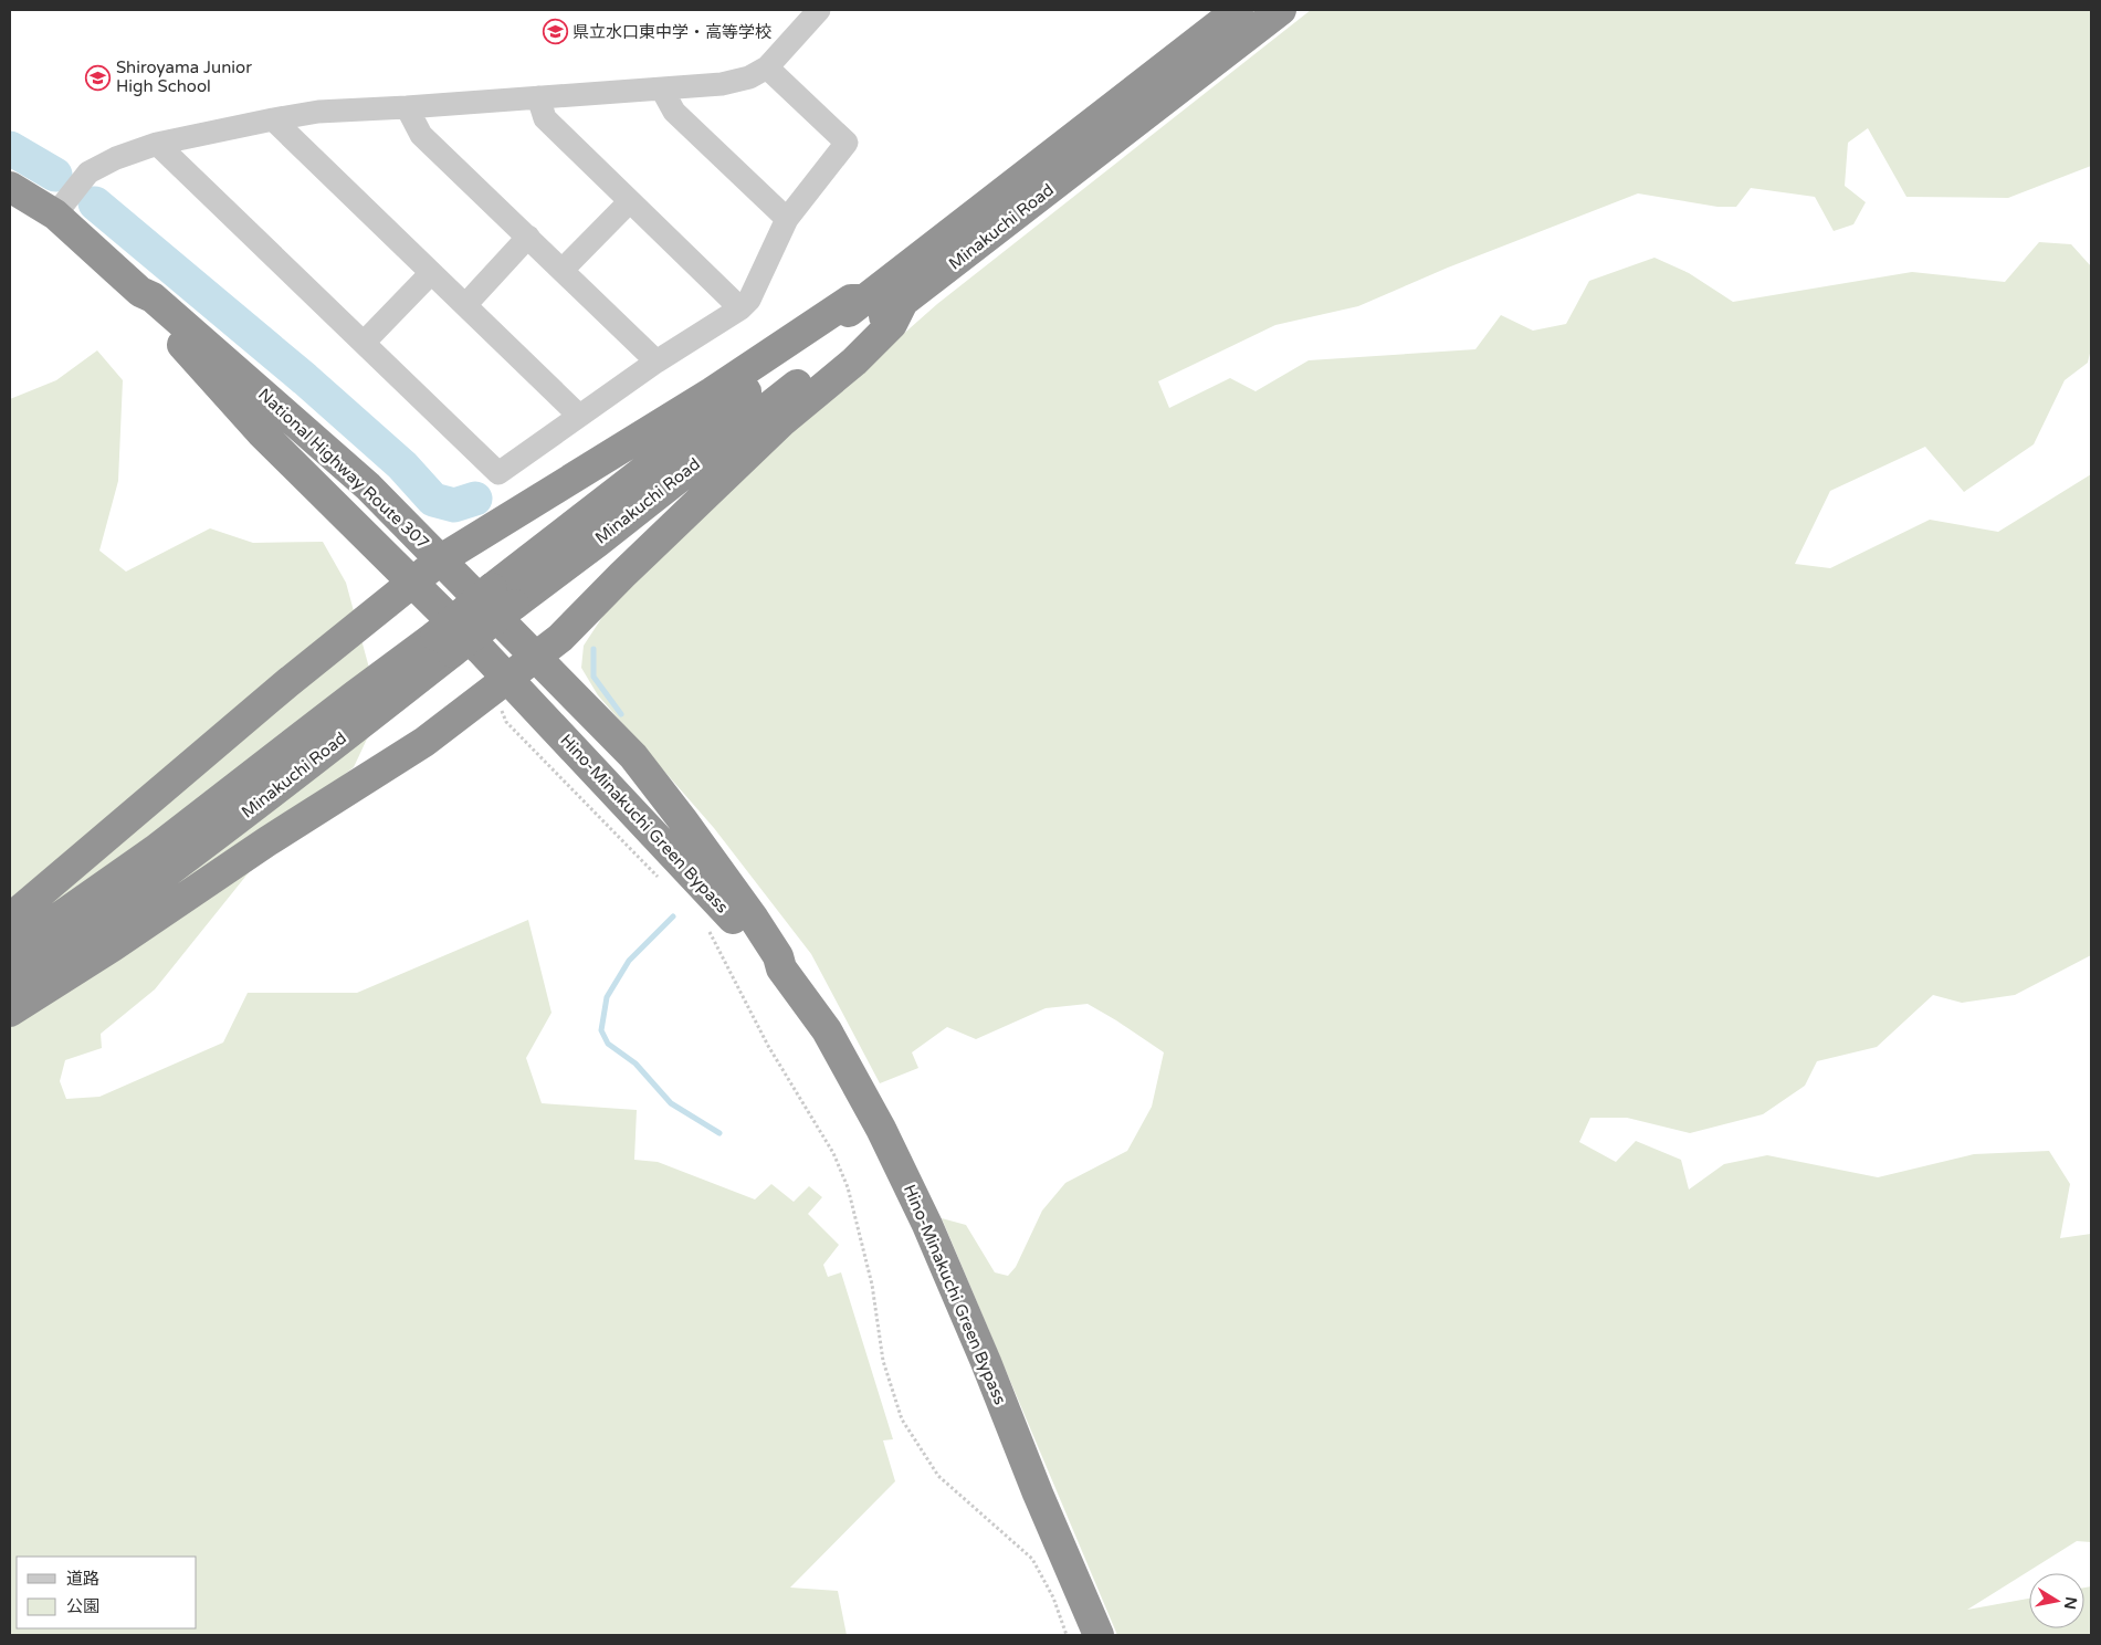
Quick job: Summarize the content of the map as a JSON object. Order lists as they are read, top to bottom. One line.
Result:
{"streets":{"highway":["Minakuchi Road","National Highway Route 307","Hino-Minakuchi Green Bypass"]},"crossings":[["National Highway Route 307","Hino-Minakuchi Green Bypass"]],"places":{"school or university":["県立水口東中学・高等学校","Shiroyama Junior High School"]},"legend":["道路","公園"],"north":"right"}
